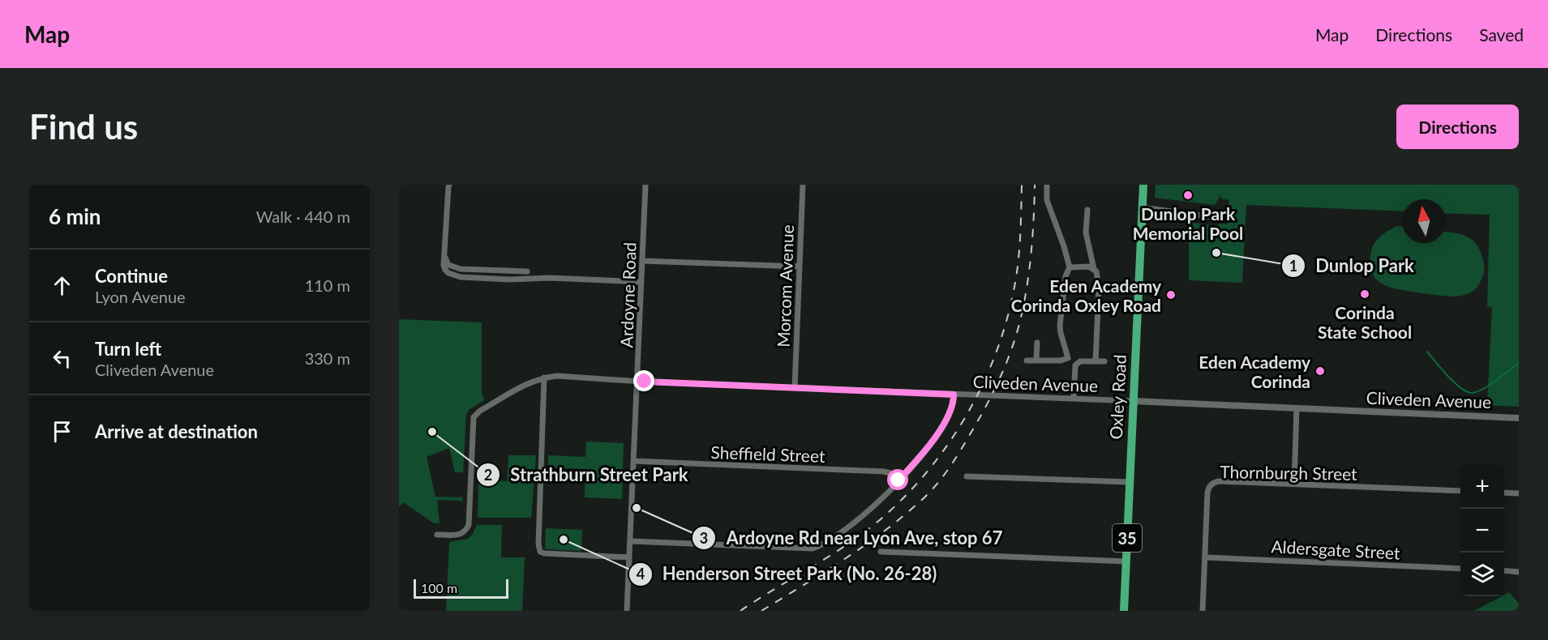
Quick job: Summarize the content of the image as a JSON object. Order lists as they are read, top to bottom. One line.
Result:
{"streets":{"main road":["Oxley Road","35"],"street":["Morcom Avenue","Ardoyne Road","Cliveden Avenue","Sheffield Street","Thornburgh Street","Aldersgate Street"]},"crossings":[["Morcom Avenue","Cliveden Avenue"],["Ardoyne Road","Cliveden Avenue"],["Ardoyne Road","Sheffield Street"],["Cliveden Avenue","Oxley Road"],["Thornburgh Street","Aldersgate Street"]],"places":["Dunlop Park Memorial Pool","Dunlop Park","Corinda State School","Eden Academy Corinda Oxley Road","Eden Academy Corinda","Strathburn Street Park","Ardoyne Rd near Lyon Ave, stop 67","Henderson Street Park (No. 26-28)"],"scale_bar":"100 m","north":"top","page":{"header":"Map","nav":["Map","Directions","Saved"],"buttons":"Directions","title":"Find us","heading":["6 min","Walk · 440 m"],"list":[["Continue","Lyon Avenue","110 m"],["Turn left","Cliveden Avenue","330 m"],"Arrive at destination"],"map_buttons":["+","−"],"scale":"100 m"}}
